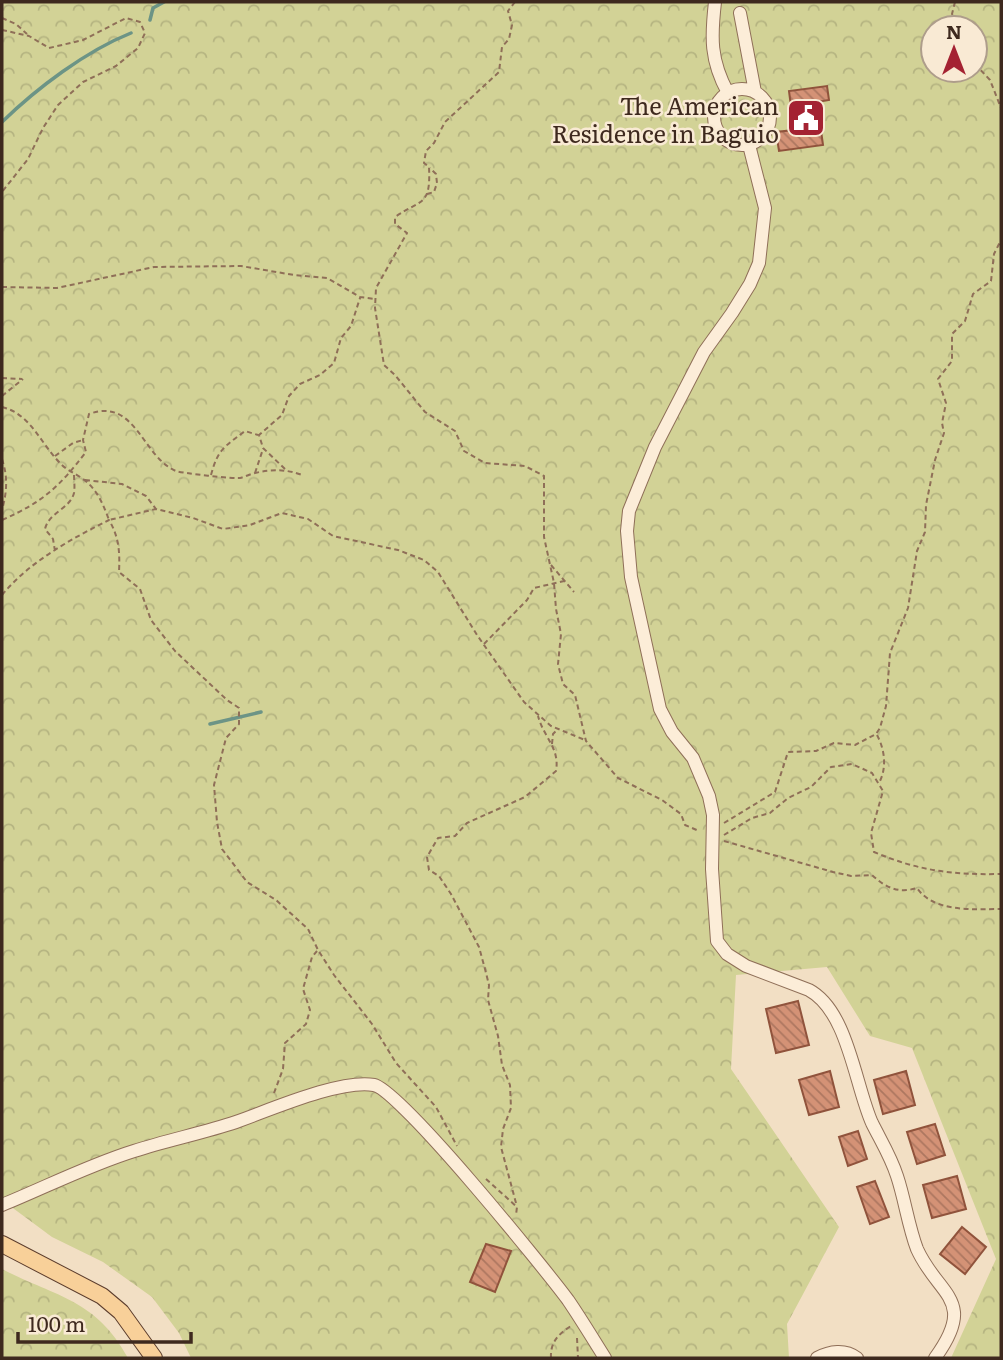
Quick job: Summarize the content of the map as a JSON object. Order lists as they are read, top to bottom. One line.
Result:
{"places":{"public building":["The American Residence in Baguio"]},"scale_bar":"100 m","north":"top"}
